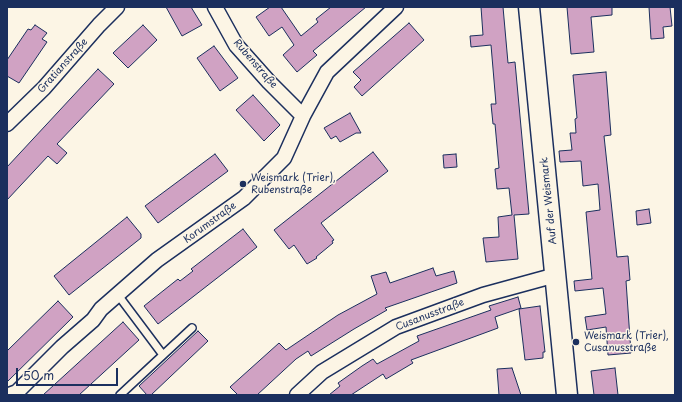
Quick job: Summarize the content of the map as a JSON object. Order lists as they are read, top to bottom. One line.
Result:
{"streets":{"street":["Rubenstraße","Gratianstraße","Auf der Weismark","Korumstraße","Cusanusstraße"]},"crossings":[["Rubenstraße","Korumstraße"],["Auf der Weismark","Cusanusstraße"]],"places":["Weismark (Trier), Rubenstraße","Weismark (Trier), Cusanusstraße"],"scale_bar":"50 m"}
